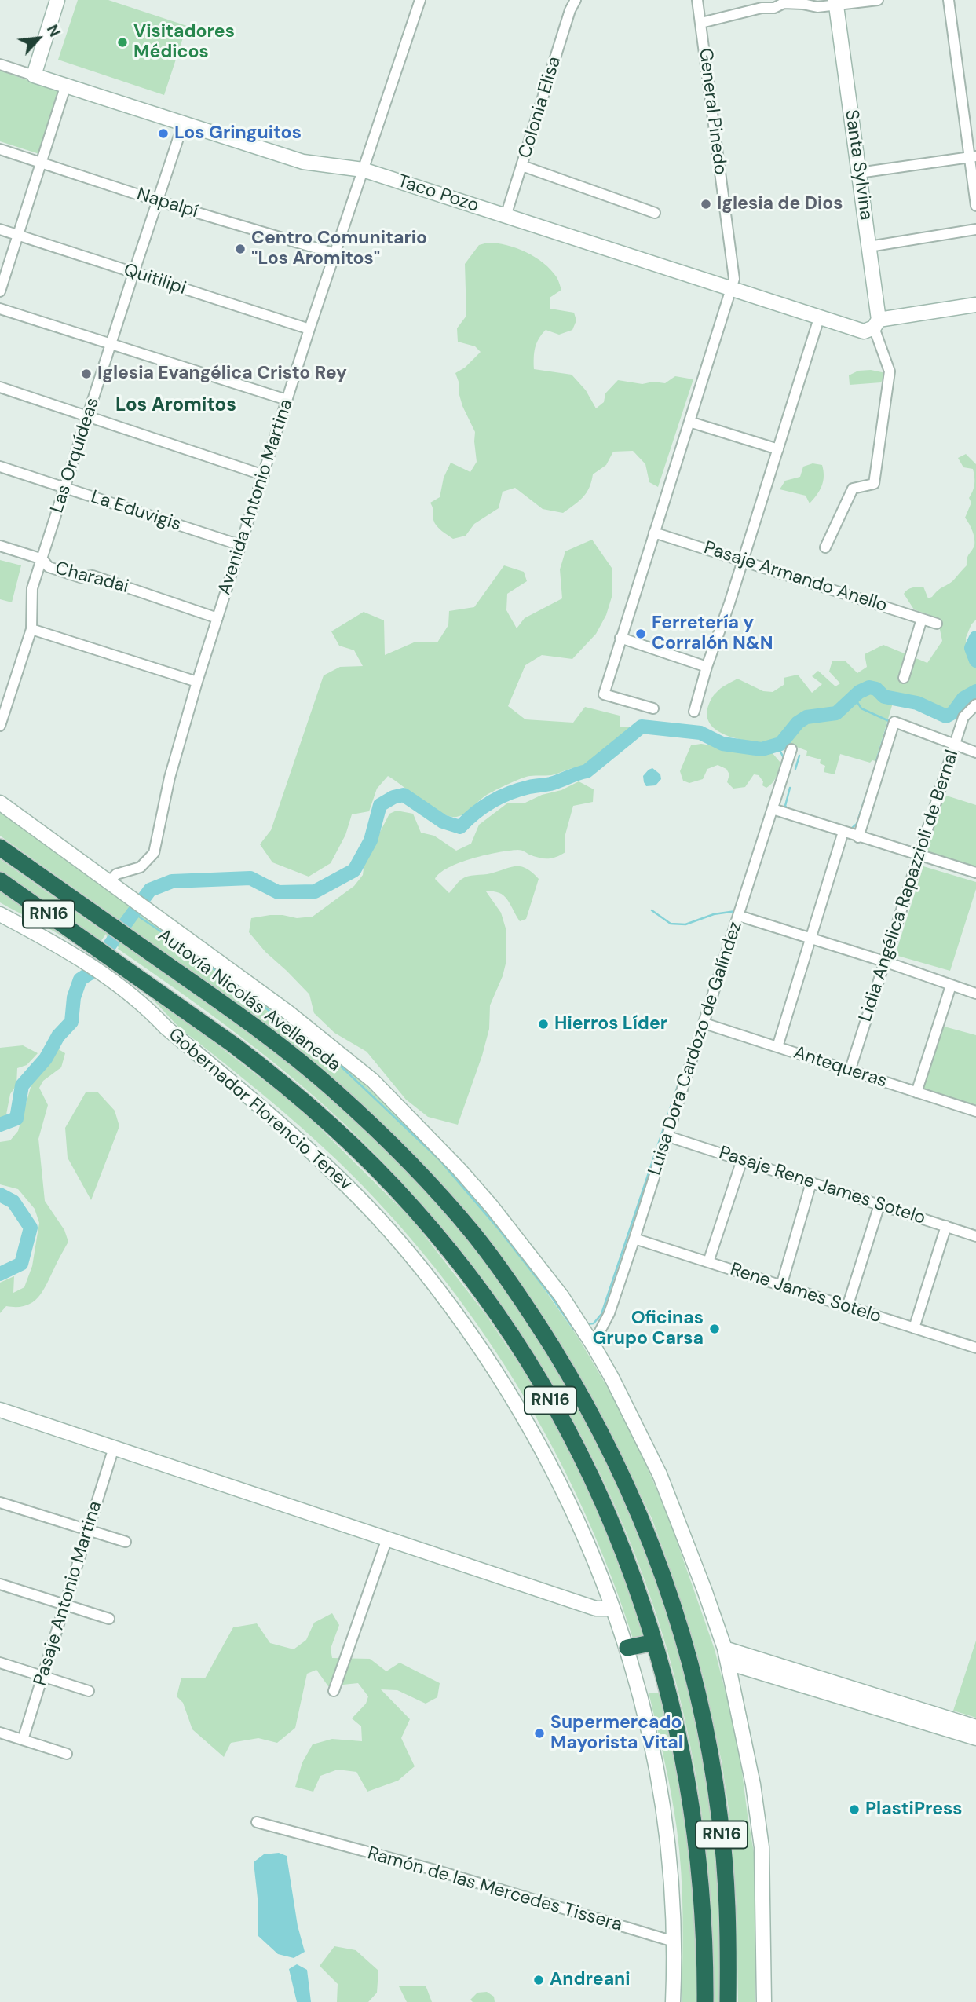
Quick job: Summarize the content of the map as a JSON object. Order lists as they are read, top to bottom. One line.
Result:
{"streets":{"highway":["RN16","Autovía Nicolás Avellaneda"],"street":["Colonia Elisa","General Pinedo","Santa Sylvina","Taco Pozo","Napalpí","Quitilipi","Las Orquídeas","Avenida Antonio Martina","La Eduvigis","Pasaje Armando Anello","Charadai","Lidia Angélica Rapazzioli de Bernal","Luisa Dora Cardozo de Galíndez","Antequeras","Gobernador Florencio Tenev","Pasaje Rene James Sotelo","Rene James Sotelo","Pasaje Antonio Martina","Ramón de las Mercedes Tissera"]},"crossings":[["Colonia Elisa","Taco Pozo"],["General Pinedo","Taco Pozo"],["General Pinedo","Pasaje Armando Anello"],["Santa Sylvina","Taco Pozo"],["Taco Pozo","Las Orquídeas"],["Taco Pozo","Avenida Antonio Martina"],["Napalpí","Las Orquídeas"],["Napalpí","Avenida Antonio Martina"],["Quitilipi","Las Orquídeas"],["Quitilipi","Avenida Antonio Martina"],["Las Orquídeas","La Eduvigis"],["Las Orquídeas","Charadai"],["Avenida Antonio Martina","La Eduvigis"],["Avenida Antonio Martina","Charadai"],["Lidia Angélica Rapazzioli de Bernal","Antequeras"],["Luisa Dora Cardozo de Galíndez","Antequeras"],["Luisa Dora Cardozo de Galíndez","Pasaje Rene James Sotelo"],["Luisa Dora Cardozo de Galíndez","Rene James Sotelo"],["Gobernador Florencio Tenev","Ramón de las Mercedes Tissera"]],"districts":["Los Aromitos"],"places":["Visitadores Médicos","Los Gringuitos","Iglesia de Dios","Centro Comunitario \"Los Aromitos\"","Iglesia Evangélica Cristo Rey","Ferretería y Corralón N&N","Hierros Líder","Oficinas Grupo Carsa","Supermercado Mayorista Vital","PlastiPress","Andreani"],"north":"top right"}
